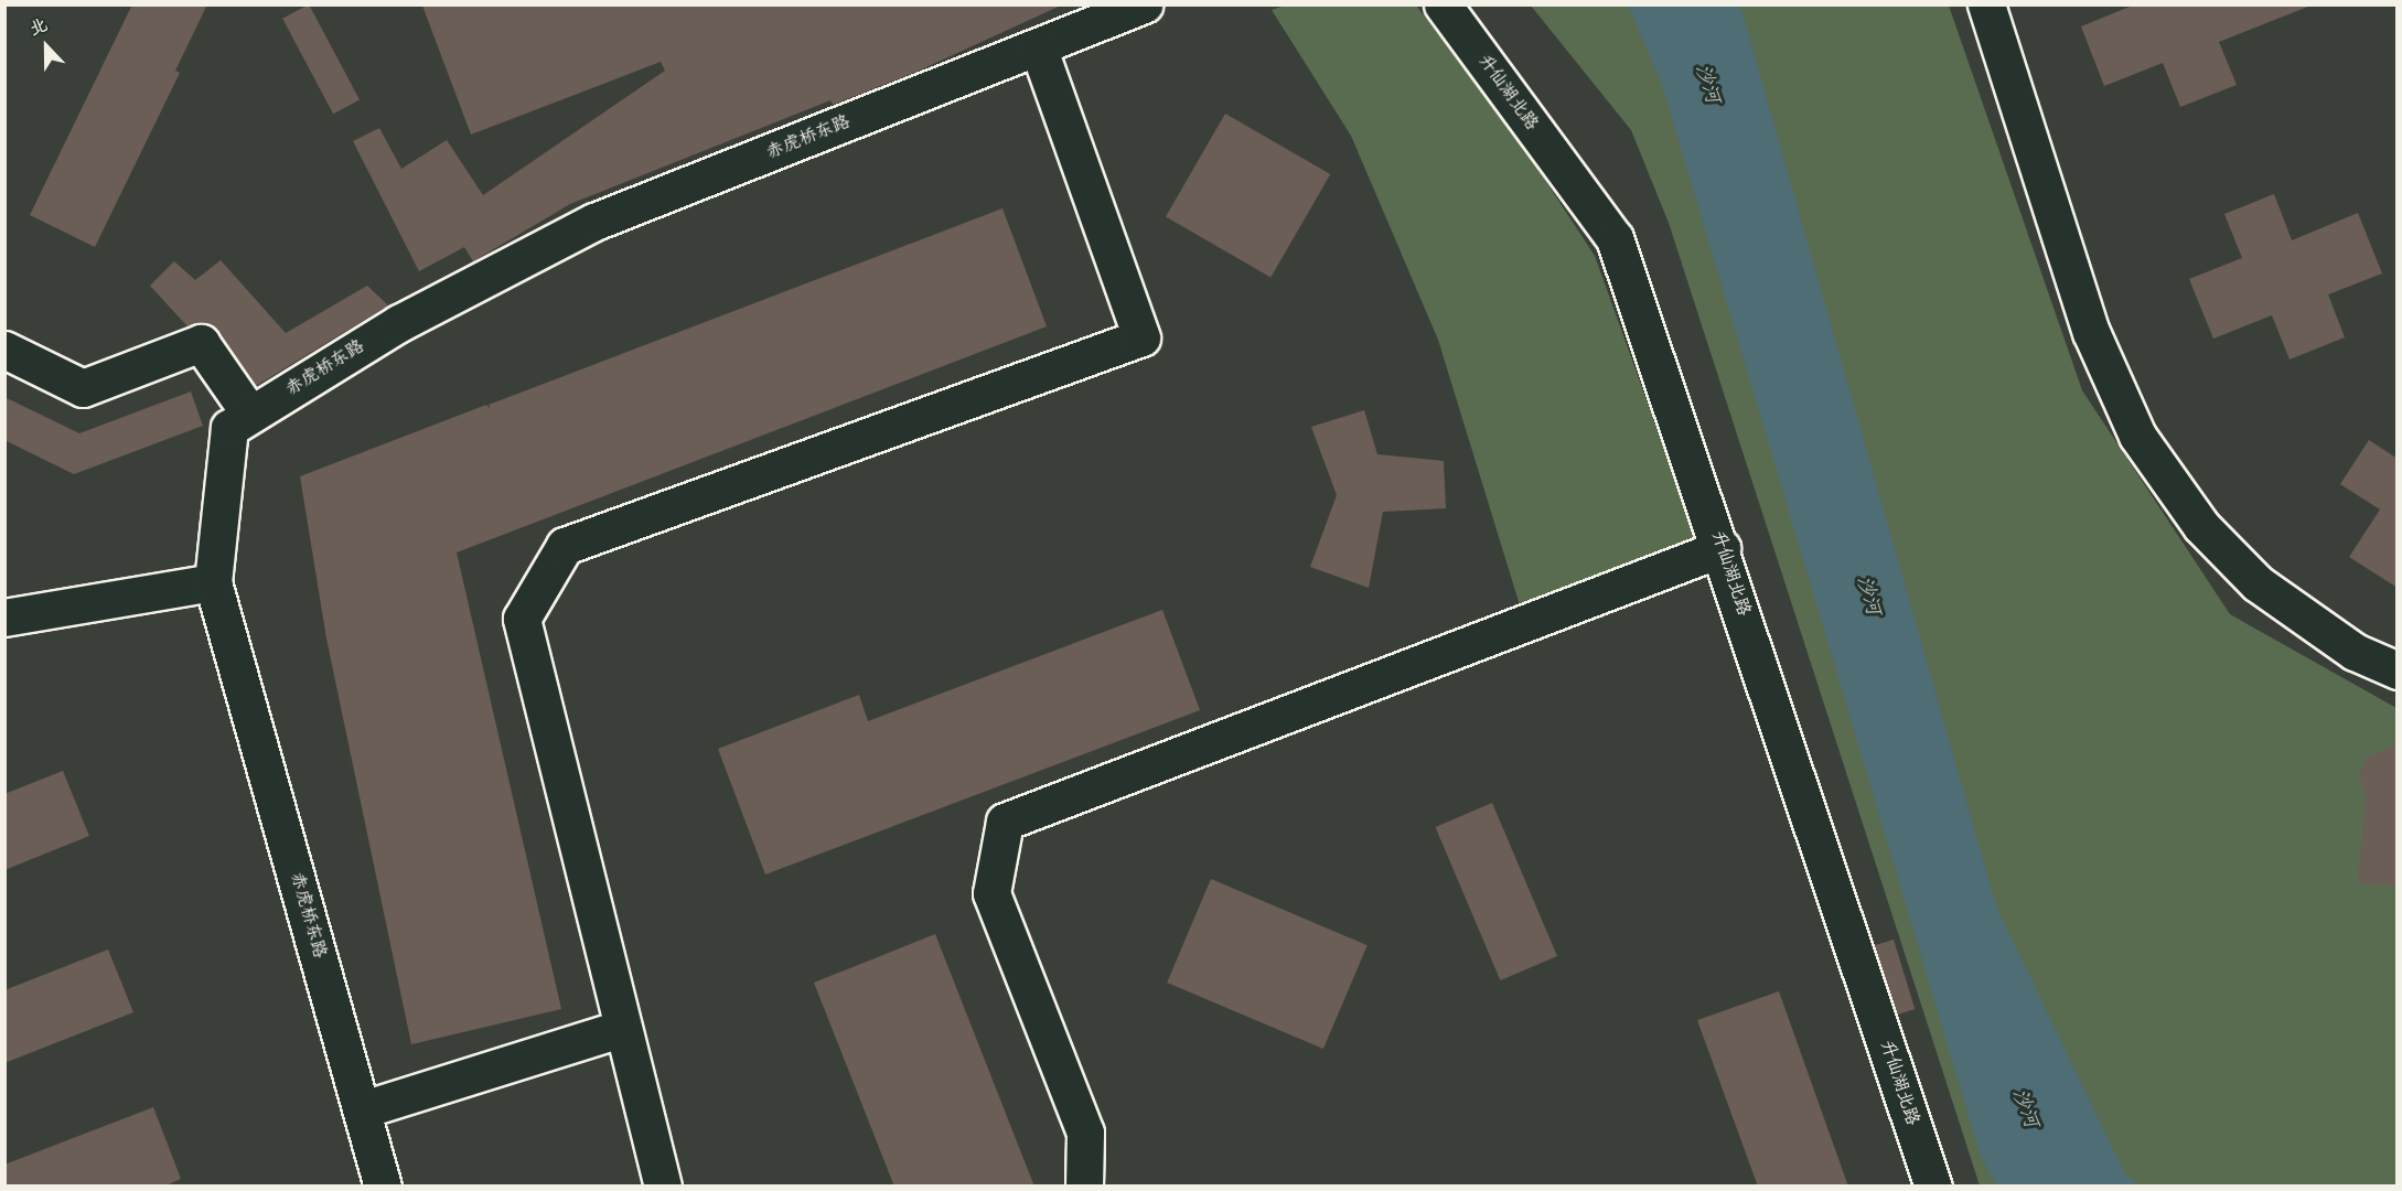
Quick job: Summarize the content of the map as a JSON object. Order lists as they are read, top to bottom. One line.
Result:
{"streets":{"street":["升仙湖北路","赤虎桥东路"]},"water":["沙河"],"north":"top"}
